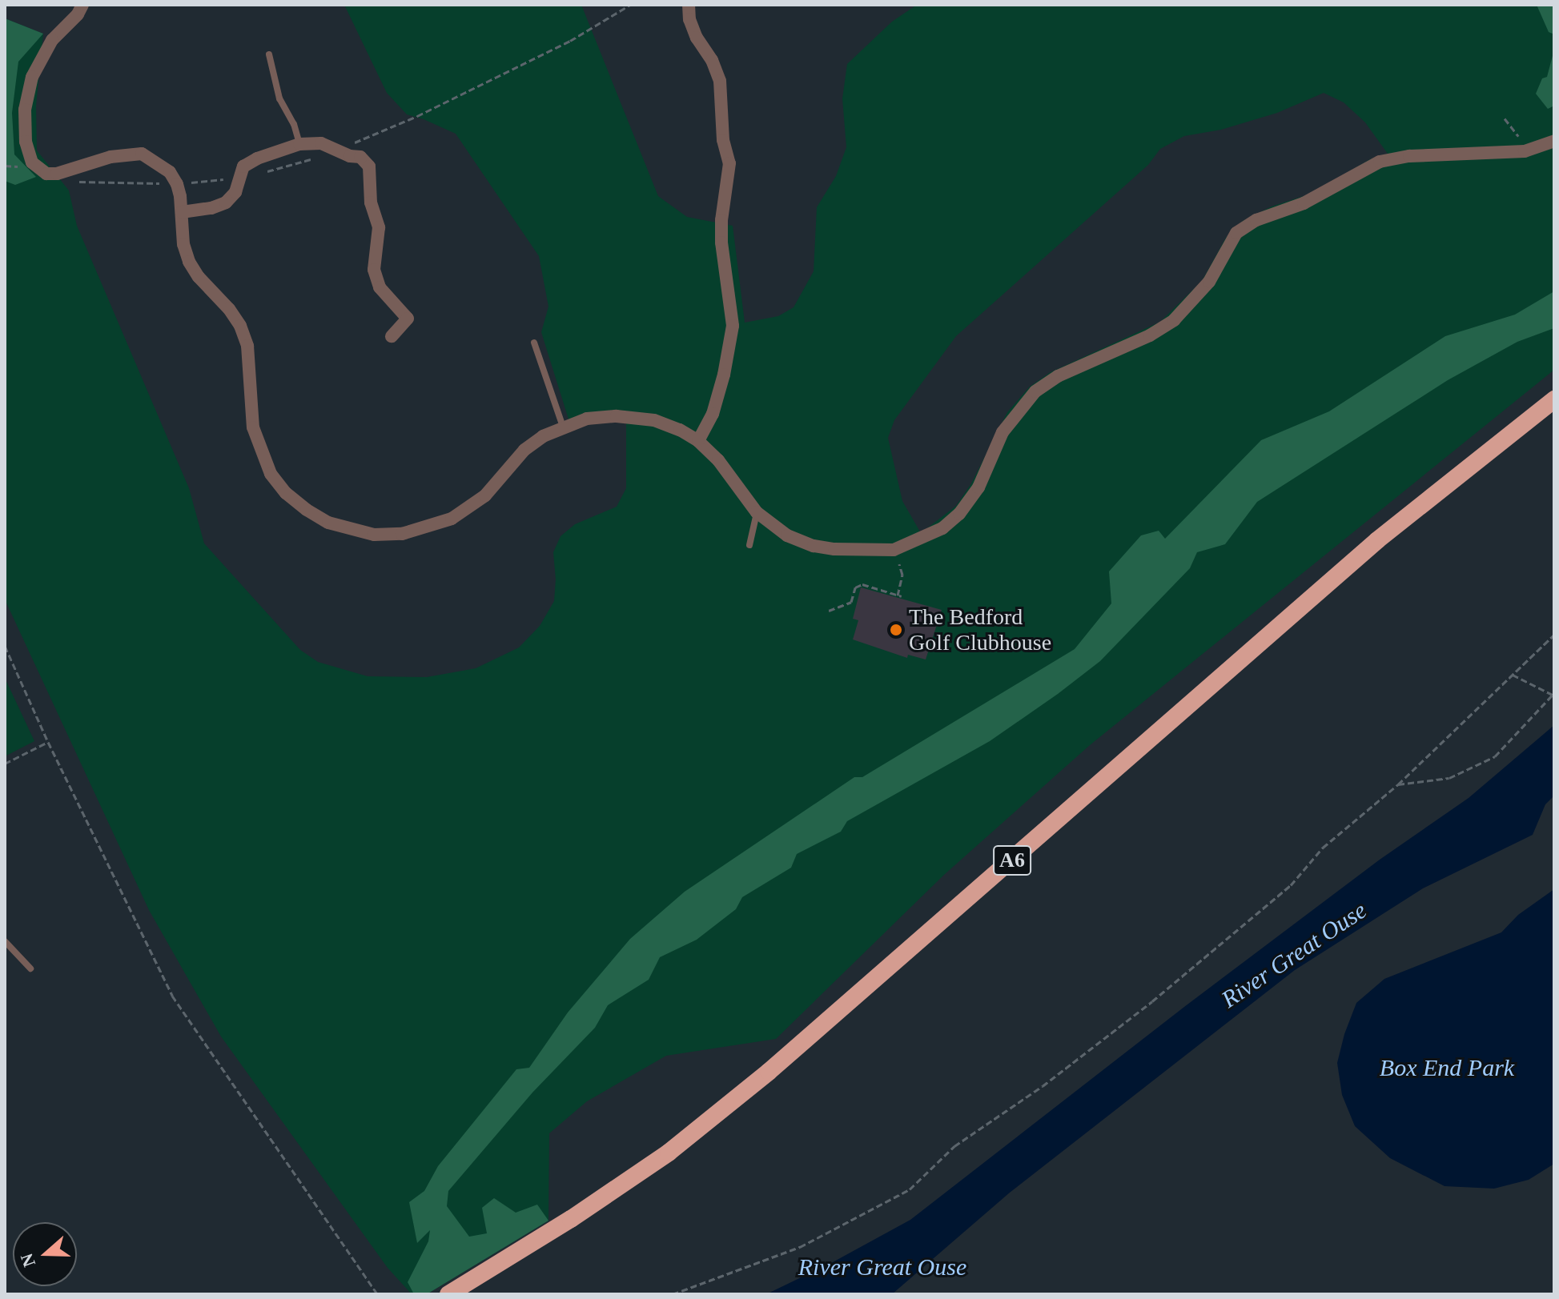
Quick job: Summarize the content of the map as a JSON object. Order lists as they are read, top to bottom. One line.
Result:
{"streets":{"highway":["A6"]},"water":["River Great Ouse","Box End Park"],"places":["The Bedford Golf Clubhouse"],"north":"left"}
